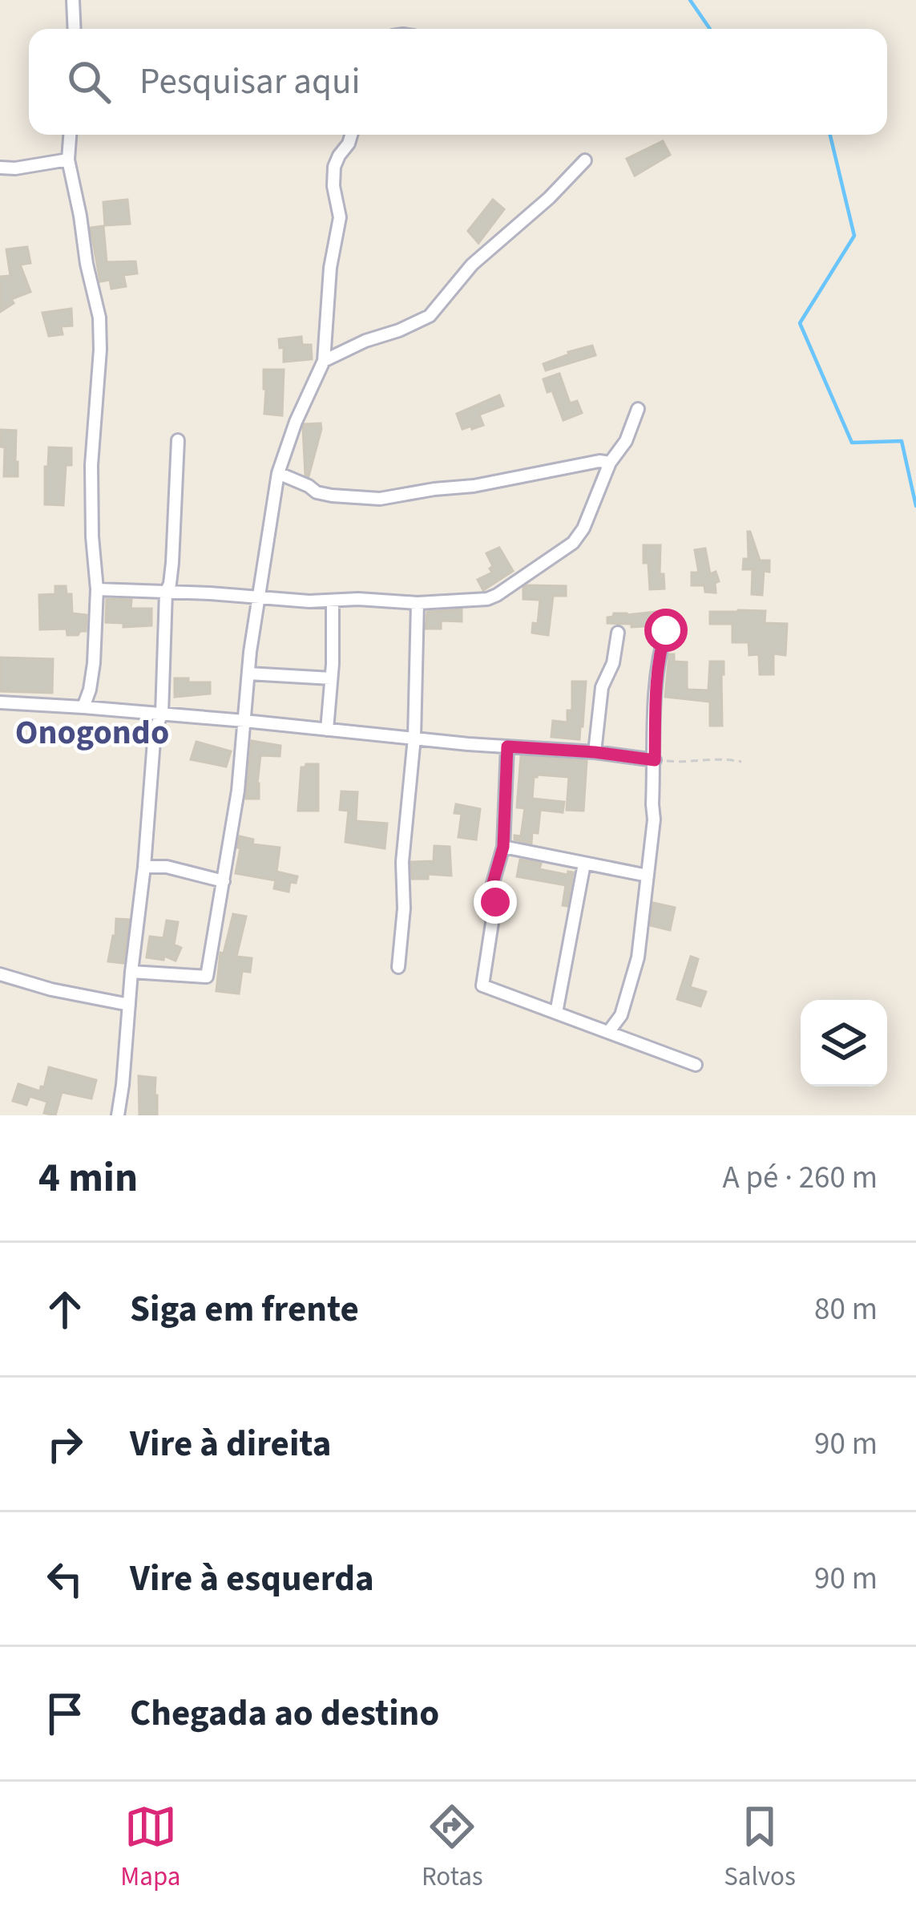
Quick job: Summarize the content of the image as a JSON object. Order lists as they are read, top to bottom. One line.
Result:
{"districts":["Onogondo"],"page":{"search":"Pesquisar aqui","heading":["4 min","A pé · 260 m"],"list":[["Siga em frente","80 m"],["Vire à direita","90 m"],["Vire à esquerda","90 m"],"Chegada ao destino"],"nav":["Mapa","Rotas","Salvos"]}}
